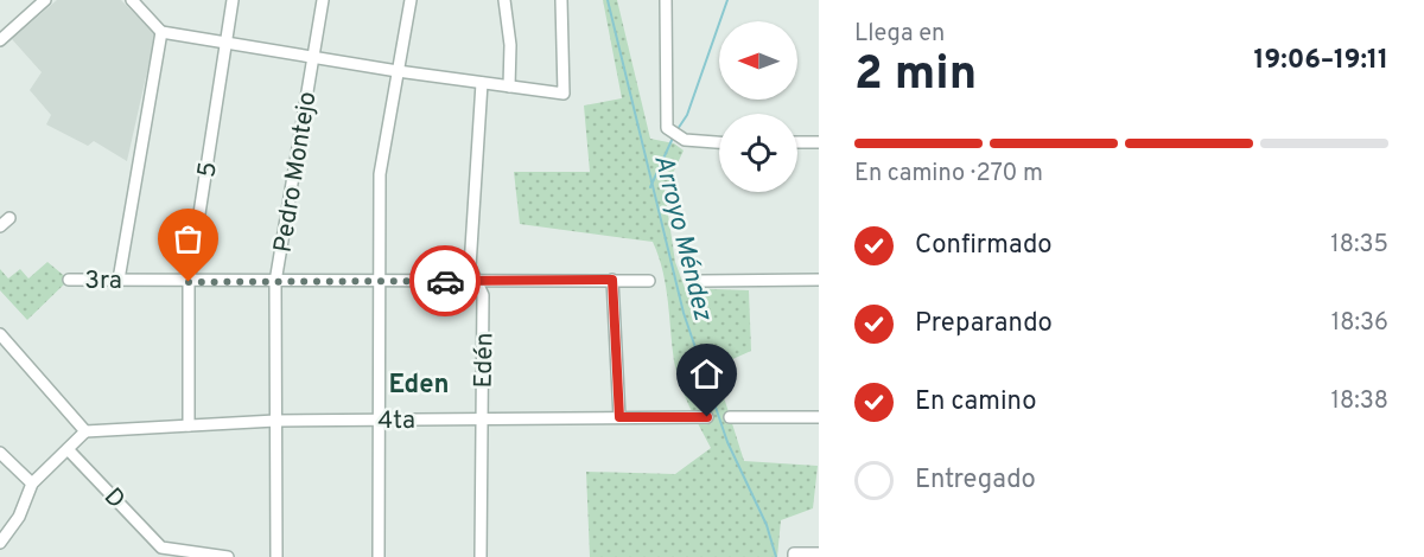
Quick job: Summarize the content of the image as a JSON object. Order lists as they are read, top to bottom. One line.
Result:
{"streets":{"street":["5","Pedro Montejo","3ra","Edén","4ta","D"]},"crossings":[["5","3ra"],["5","4ta"],["Pedro Montejo","3ra"],["Pedro Montejo","4ta"],["3ra","Edén"],["Edén","4ta"]],"districts":["Eden"],"water":["Arroyo Méndez"],"north":"left","page":{"heading":["2 min","Llega en","19:06–19:11"],"bar":"En camino · 270 m","list":[["Confirmado","18:35"],["Preparando","18:36"],["En camino","18:38"],"Entregado"]}}
